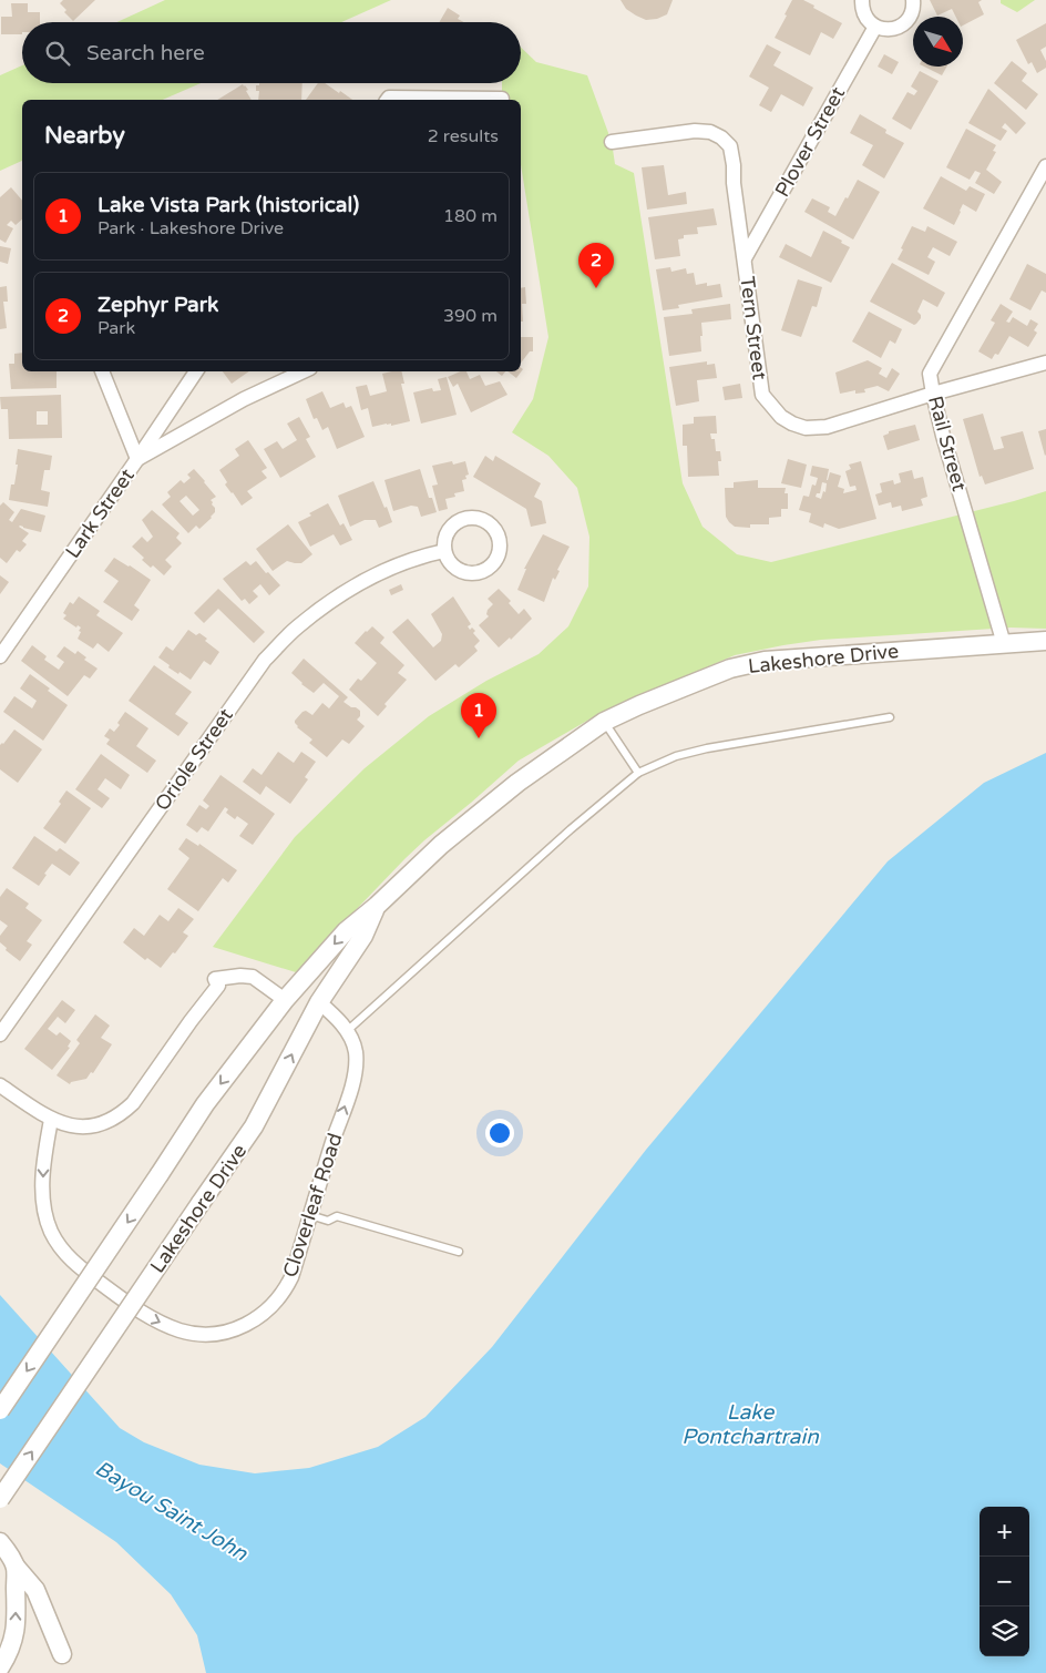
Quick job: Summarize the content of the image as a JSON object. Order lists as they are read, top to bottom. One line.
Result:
{"streets":{"street":["Plover Street","Tern Street","Rail Street","Lark Street","Lakeshore Drive","Oriole Street","Cloverleaf Road"]},"crossings":[["Plover Street","Tern Street"],["Tern Street","Rail Street"],["Rail Street","Lakeshore Drive"],["Lakeshore Drive","Cloverleaf Road"]],"water":["Lake Pontchartrain","Bayou Saint John"],"north":"bottom right","page":{"search":"Search here","heading":["Nearby","2 results"],"list":[{"mark":"1","name":"Lake Vista Park (historical)","note":"Park · Lakeshore Drive","value":"180 m"},{"mark":"2","name":"Zephyr Park","note":"Park","value":"390 m"}],"pins":["2","1"],"map_buttons":["+","−"]}}
